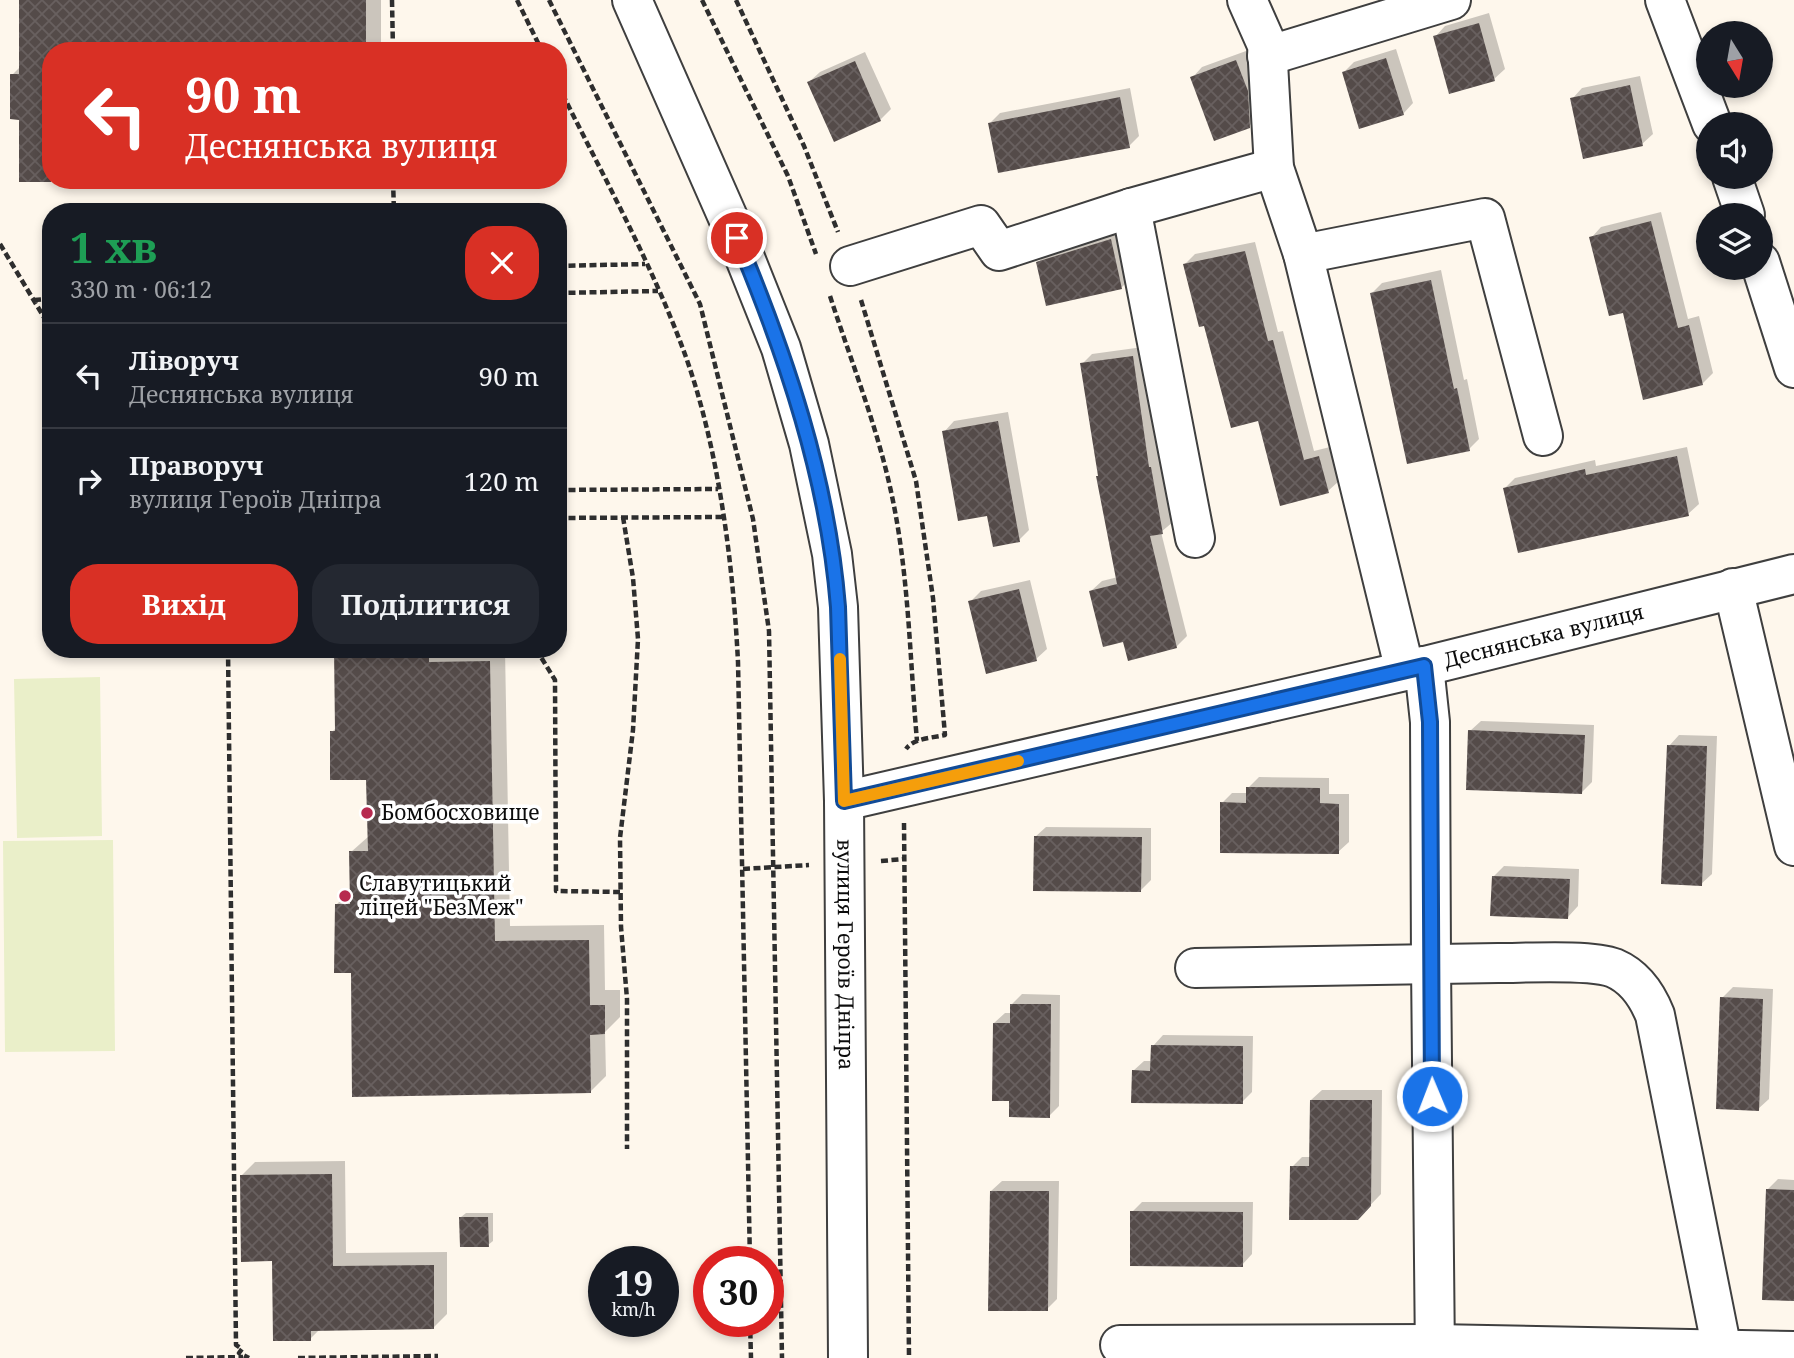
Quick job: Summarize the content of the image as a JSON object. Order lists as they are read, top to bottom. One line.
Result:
{"streets":{"street":["Деснянська вулиця","вулиця Героїв Дніпра"]},"crossings":[["Деснянська вулиця","вулиця Героїв Дніпра"]],"places":["Бомбосховище","Славутицький ліцей \"БезМеж\""],"north":"bottom","page":{"turn":["90 m","Деснянська вулиця"],"heading":["1 хв","330 m · 06:12"],"list":[{"name":"Ліворуч","note":"Деснянська вулиця","value":"90 m"},{"name":"Праворуч","note":"вулиця Героїв Дніпра","value":"120 m"}],"buttons":["Вихід","Поділитися"],"speed":"19 km/h","limit":"30"}}
